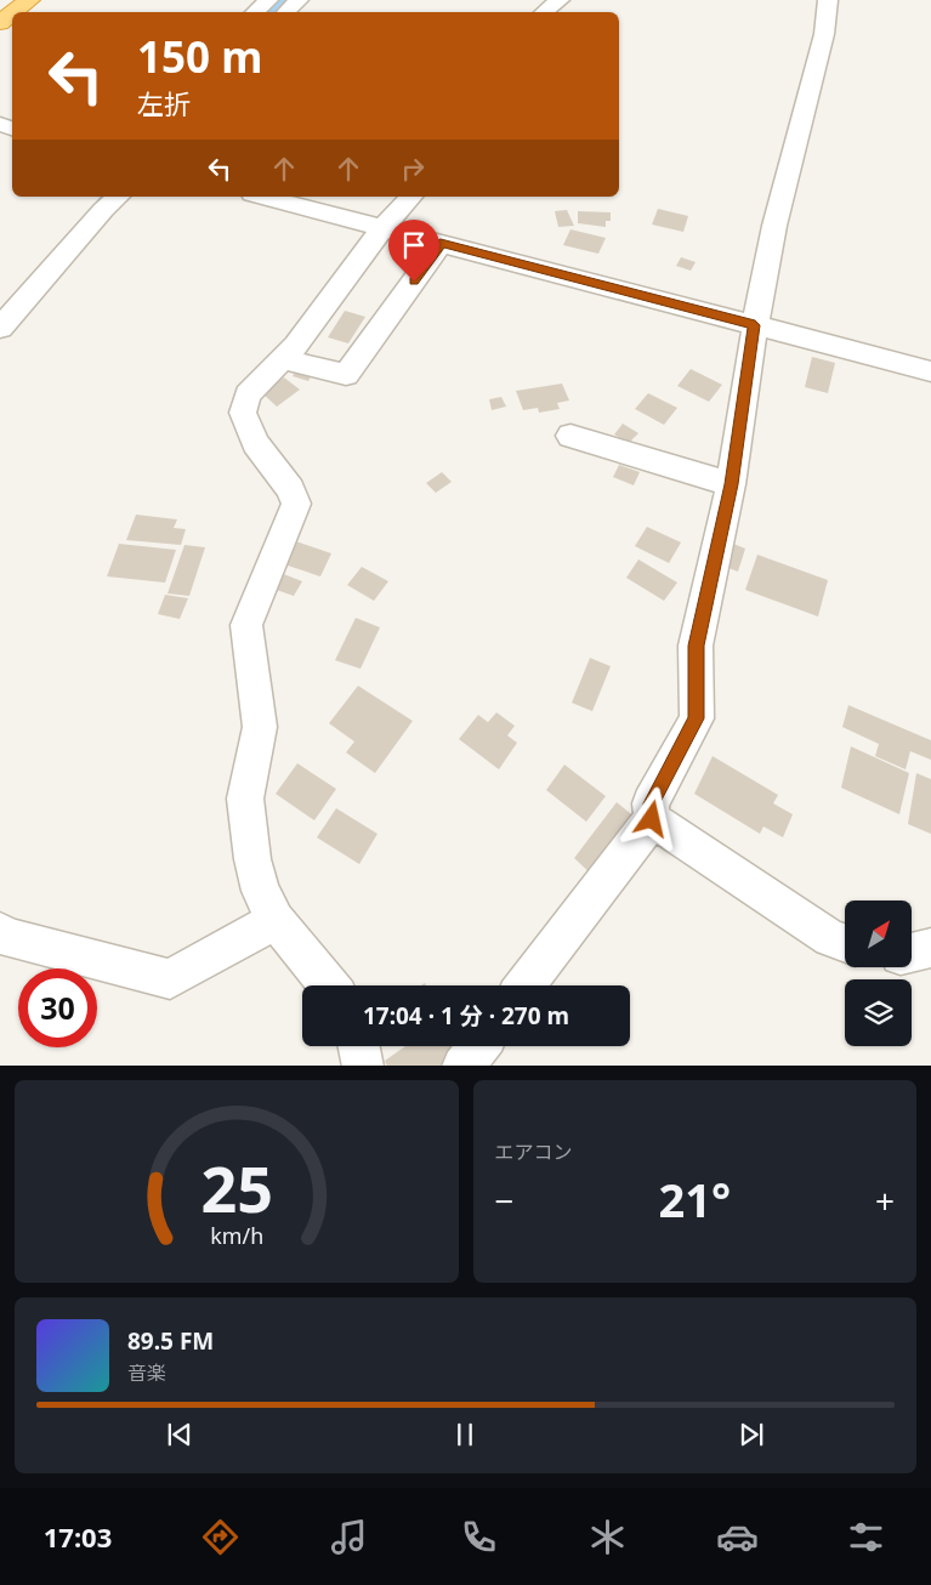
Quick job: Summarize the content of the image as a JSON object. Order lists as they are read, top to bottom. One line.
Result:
{"north":"top right","page":{"turn":["150 m","左折"],"limit":"30","trip":"17:04 · 1 分 · 270 m","tile":"エアコン","heat":["−","21°","+"],"song":["89.5 FM","音楽"],"tabs":"17:03","gauge":["25","km/h"]}}
